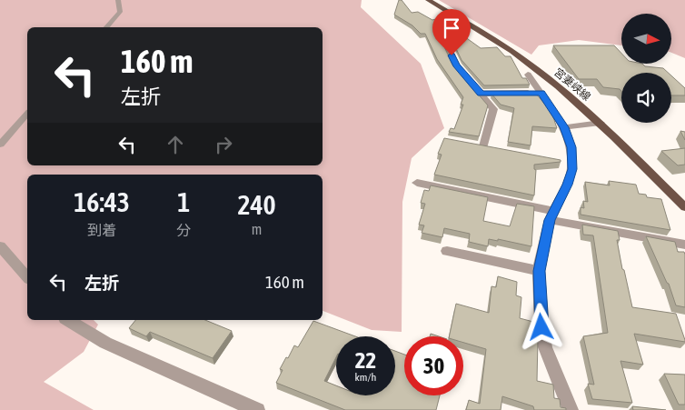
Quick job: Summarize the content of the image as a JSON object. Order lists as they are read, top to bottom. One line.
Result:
{"streets":{"main road":["宮妻峡線"]},"north":"right","page":{"turn":["160 m","左折"],"eta":["16:43","到着","1","分","240","m"],"list":[{"name":"左折","value":"160 m"}],"speed":"22 km/h","limit":"30"}}
